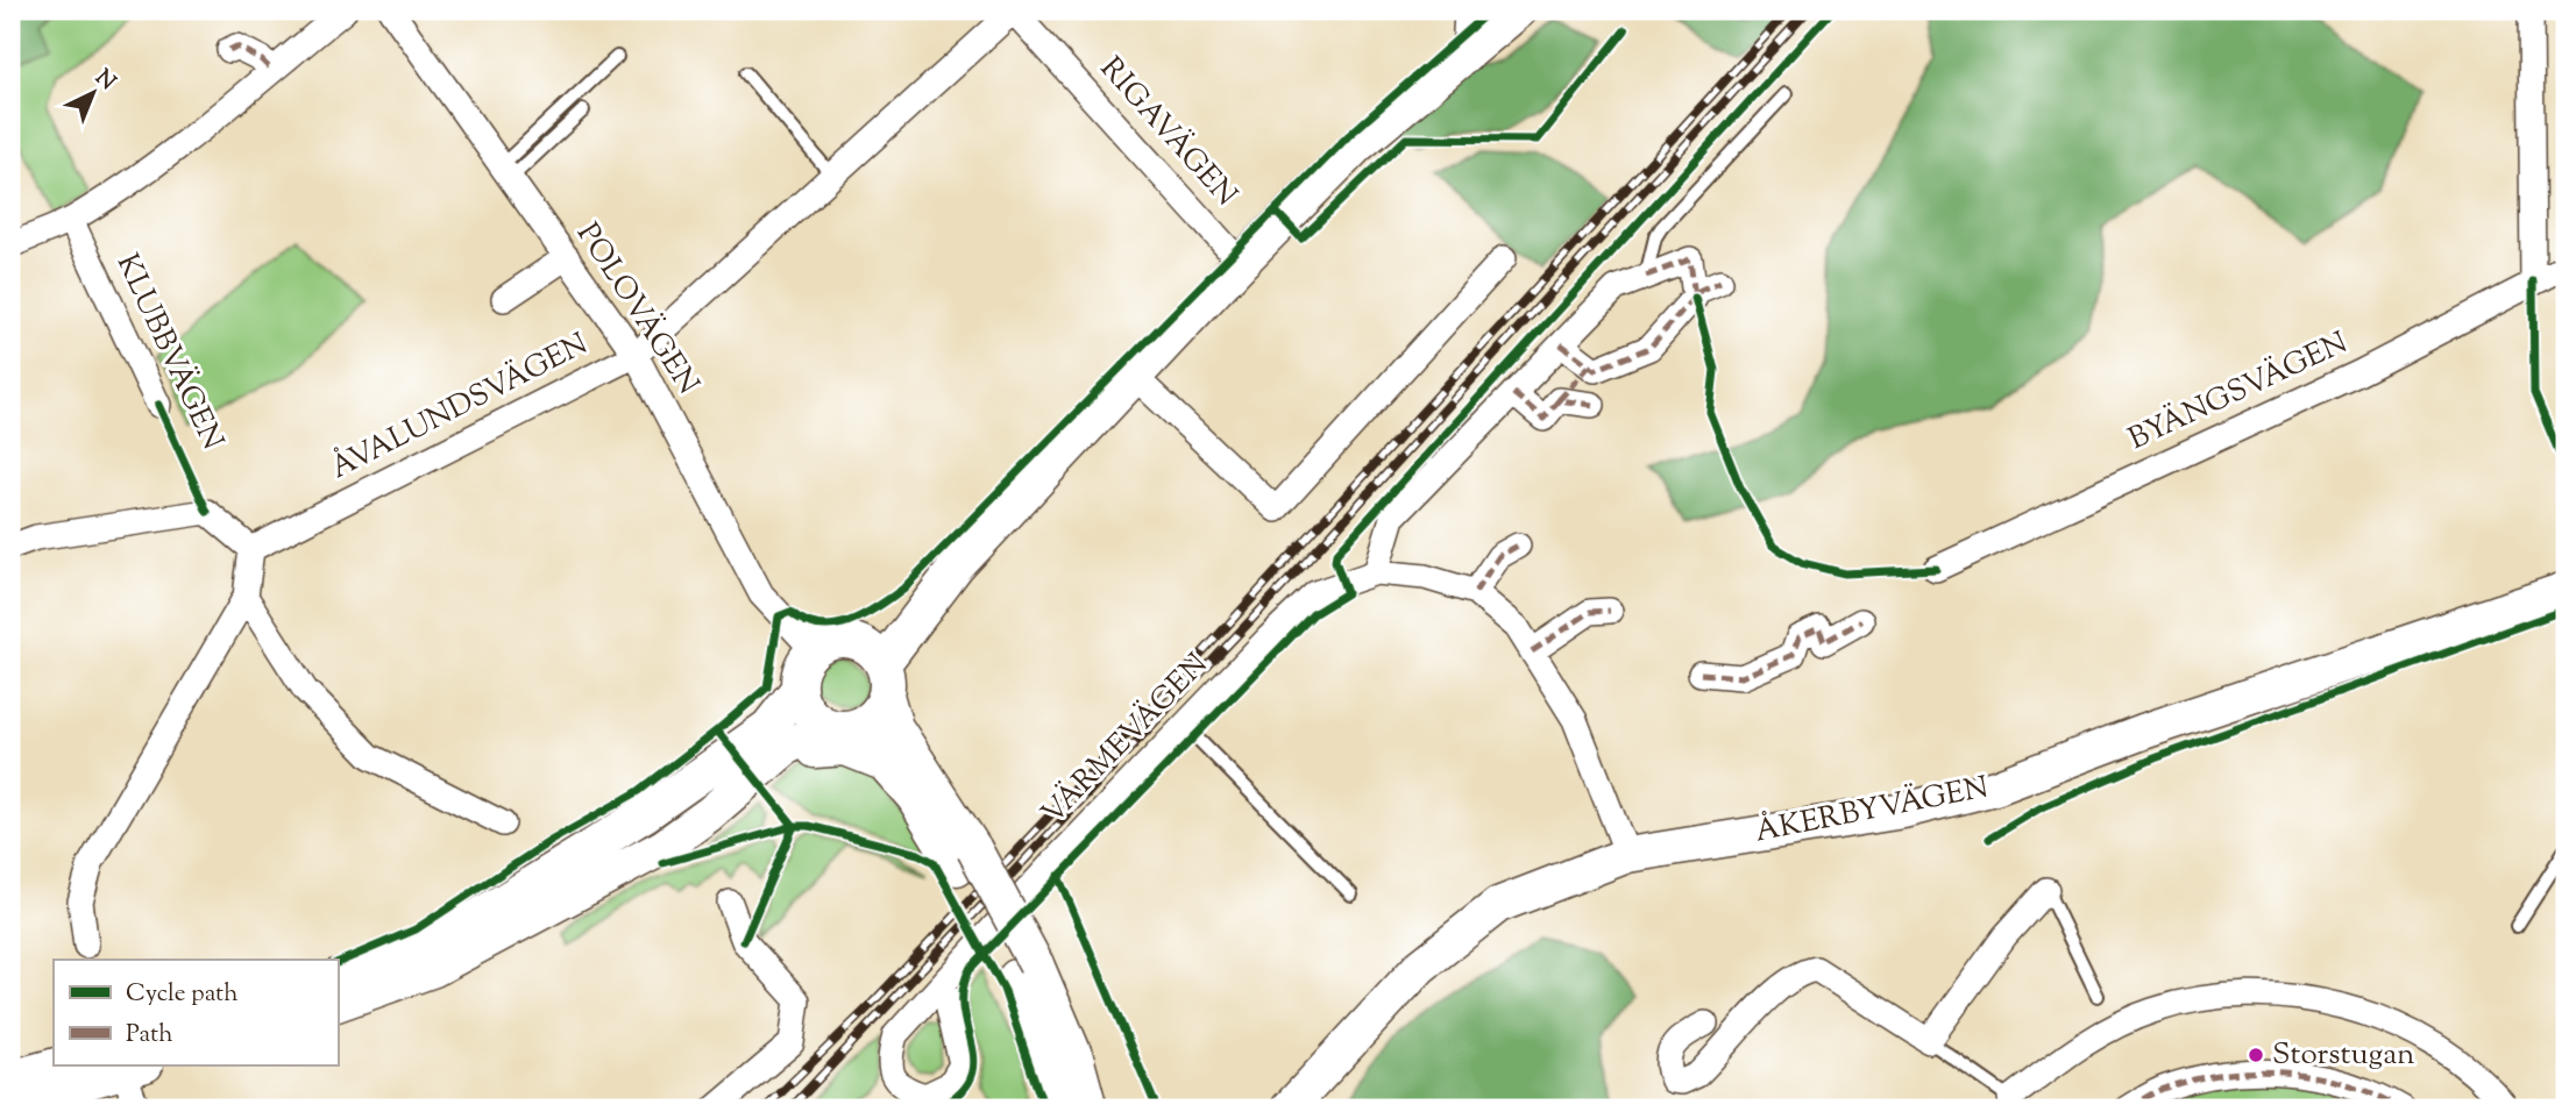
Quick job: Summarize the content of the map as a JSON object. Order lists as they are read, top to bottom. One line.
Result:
{"streets":{"main road":["ÅKERBYVÄGEN"],"street":["RIGAVÄGEN","POLOVÄGEN","KLUBBVÄGEN","BYÄNGSVÄGEN","ÅVALUNDSVÄGEN","VÄRMEVÄGEN"]},"crossings":[["RIGAVÄGEN","ÅVALUNDSVÄGEN"],["POLOVÄGEN","ÅVALUNDSVÄGEN"],["VÄRMEVÄGEN","ÅKERBYVÄGEN"]],"places":["Storstugan"],"legend":["Cycle path","Path"],"north":"top right"}
